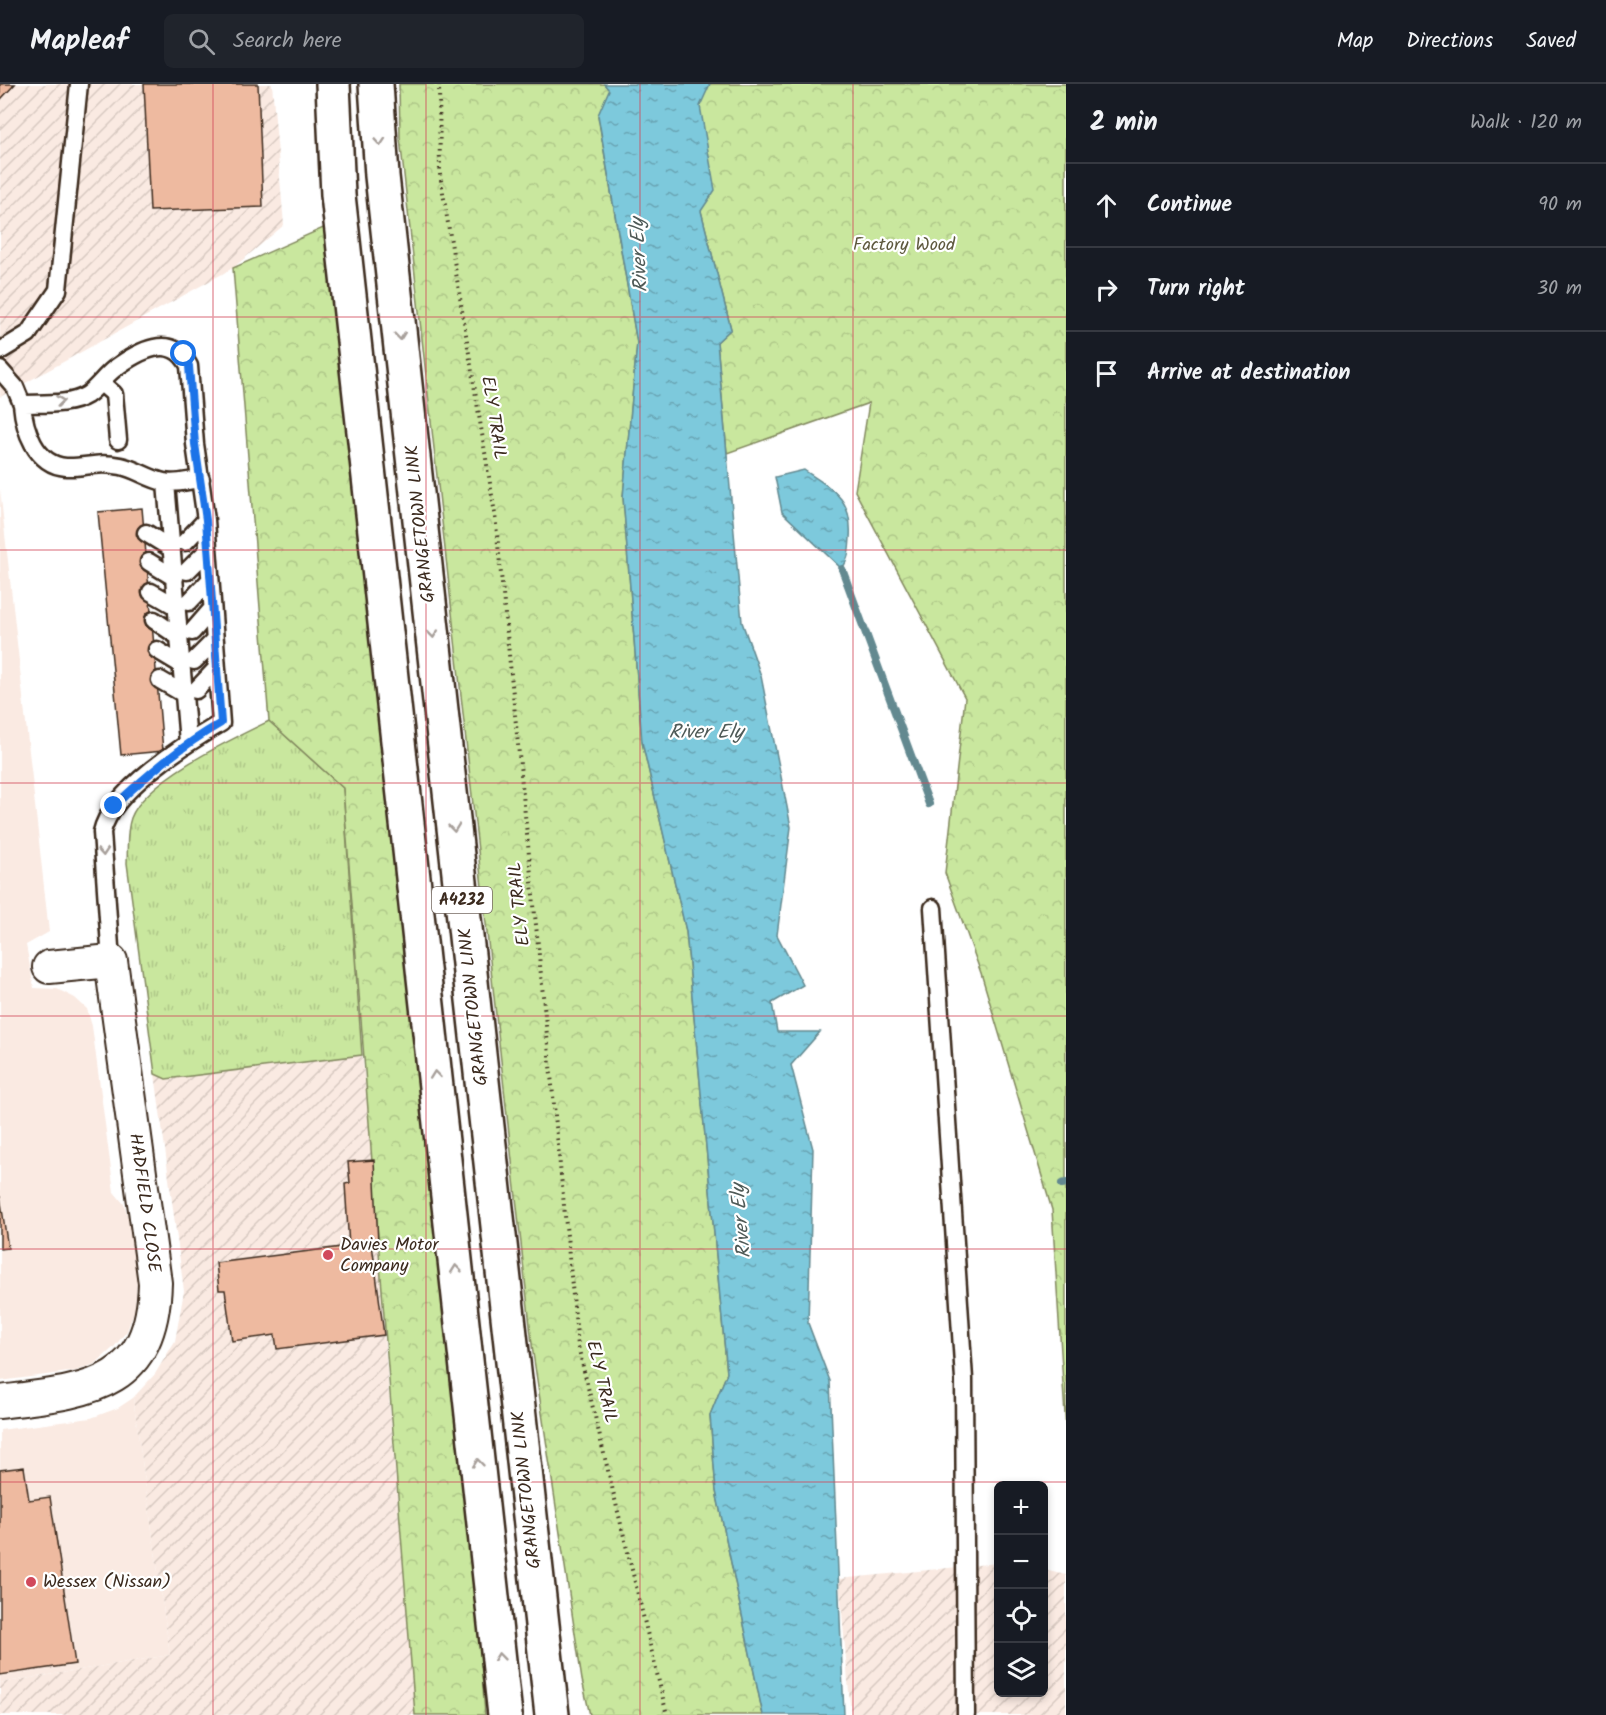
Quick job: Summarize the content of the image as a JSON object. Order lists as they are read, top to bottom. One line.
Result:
{"streets":{"main road":["GRANGETOWN LINK","A4232"],"street":["HADFIELD CLOSE"],"path":["ELY TRAIL"]},"water":["River Ely"],"parks":["Factory Wood"],"places":["Davies Motor Company","Wessex (Nissan)"],"page":{"header":"Mapleaf","search":"Search here","nav":["Map","Directions","Saved"],"heading":["2 min","Walk · 120 m"],"list":[["Continue","90 m"],["Turn right","30 m"],"Arrive at destination"],"map_buttons":["+","−"]}}
